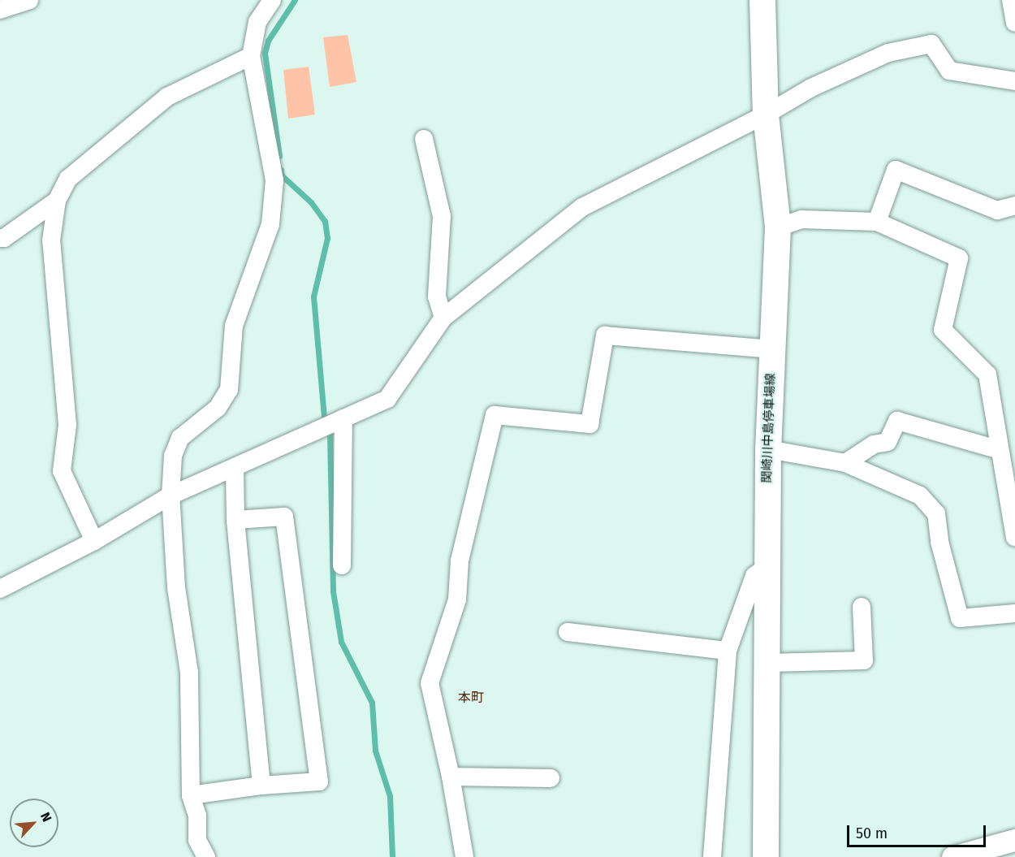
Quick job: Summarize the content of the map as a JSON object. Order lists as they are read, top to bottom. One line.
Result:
{"streets":{"main road":["関崎川中島停車場線"]},"districts":["本町"],"scale_bar":"50 m","north":"top right"}
